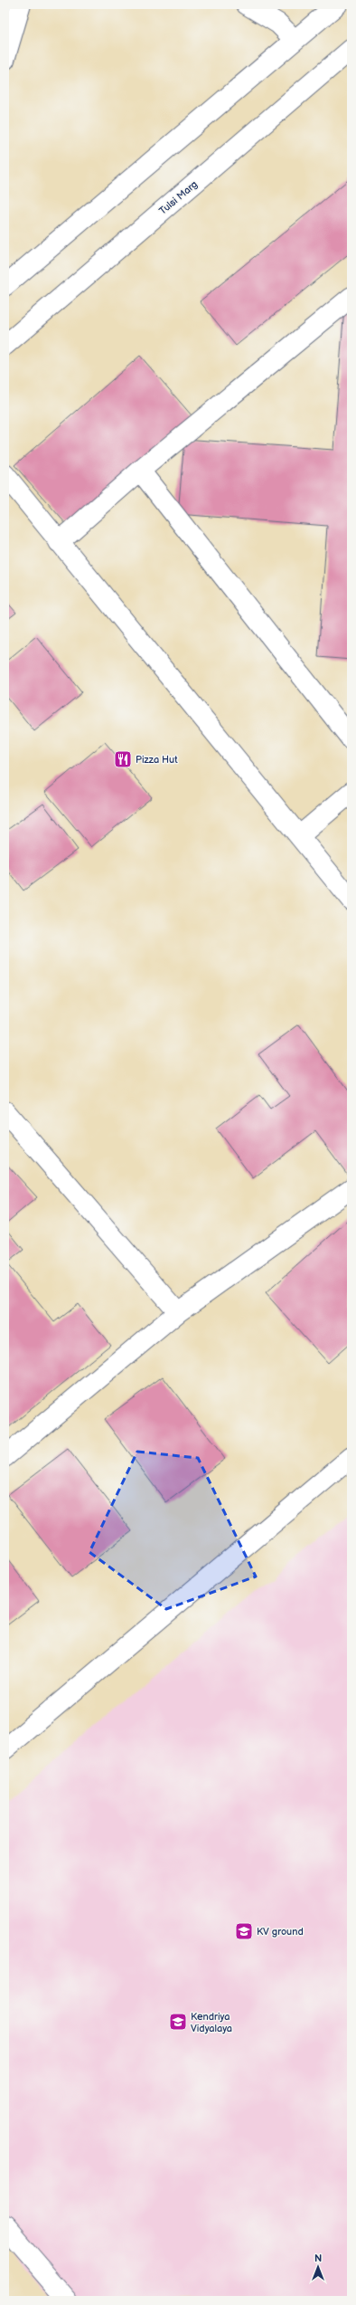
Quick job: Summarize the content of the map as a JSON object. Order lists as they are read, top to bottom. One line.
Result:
{"streets":{"street":["Tulsi Marg"]},"places":{"restaurant":["Pizza Hut"],"school or university":["KV ground","Kendriya Vidyalaya"]},"north":"top"}
